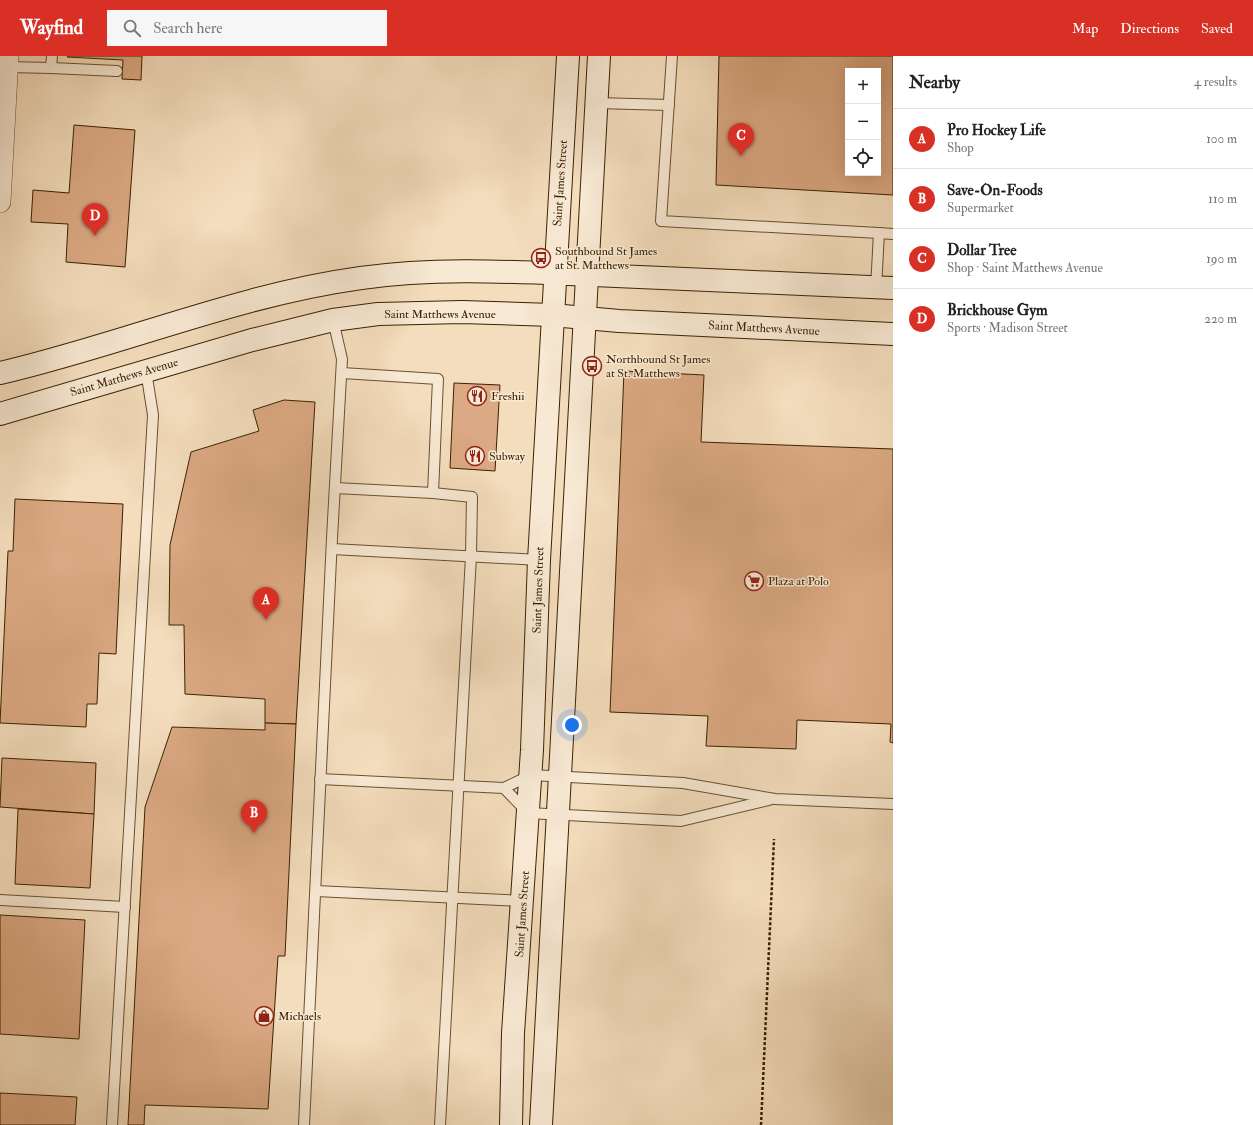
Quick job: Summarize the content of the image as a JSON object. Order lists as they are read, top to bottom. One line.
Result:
{"streets":{"main road":["Saint James Street","Saint Matthews Avenue"]},"crossings":[["Saint James Street","Saint Matthews Avenue"]],"places":{"bus stop":["Southbound St James at St. Matthews","Northbound St James at St. Matthews"],"restaurant":["Freshii","Subway"],"supermarket":["Plaza at Polo"],"shop":["Michaels"]},"page":{"header":"Wayfind","search":"Search here","nav":["Map","Directions","Saved"],"heading":["Nearby","4 results"],"map_buttons":["+","−"],"list":[{"mark":"A","name":"Pro Hockey Life","note":"Shop","value":"100 m"},{"mark":"B","name":"Save-On-Foods","note":"Supermarket","value":"110 m"},{"mark":"C","name":"Dollar Tree","note":"Shop · Saint Matthews Avenue","value":"190 m"},{"mark":"D","name":"Brickhouse Gym","note":"Sports · Madison Street","value":"220 m"}],"pins":["C","D","A","B"]}}
